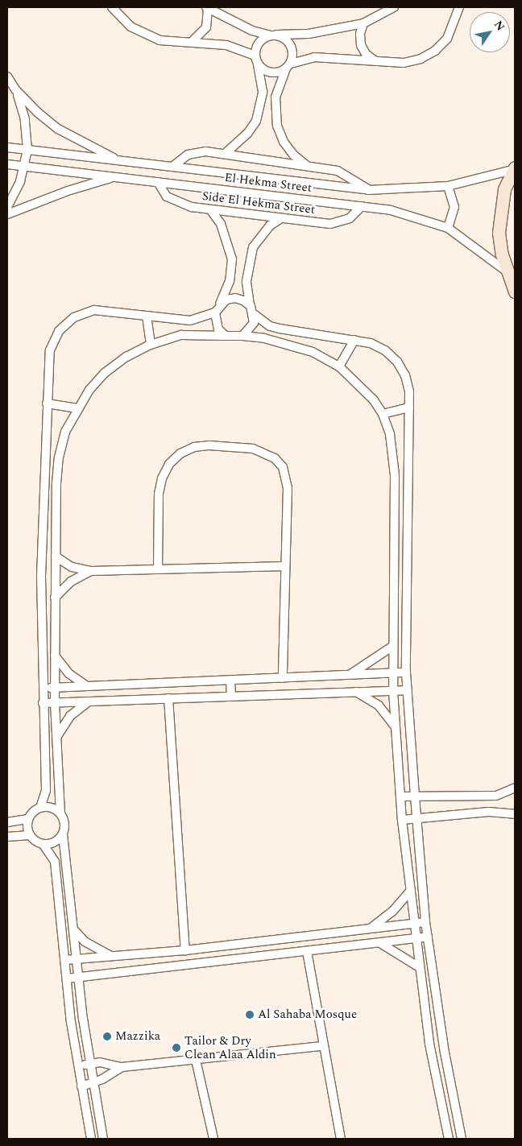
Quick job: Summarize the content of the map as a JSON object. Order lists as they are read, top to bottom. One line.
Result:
{"streets":{"street":["El Hekma Street","Side El Hekma Street"]},"crossings":[["El Hekma Street","Side El Hekma Street"]],"places":["Al Sahaba Mosque","Mazzika","Tailor & Dry Clean Alaa Aldin"],"north":"top right"}
